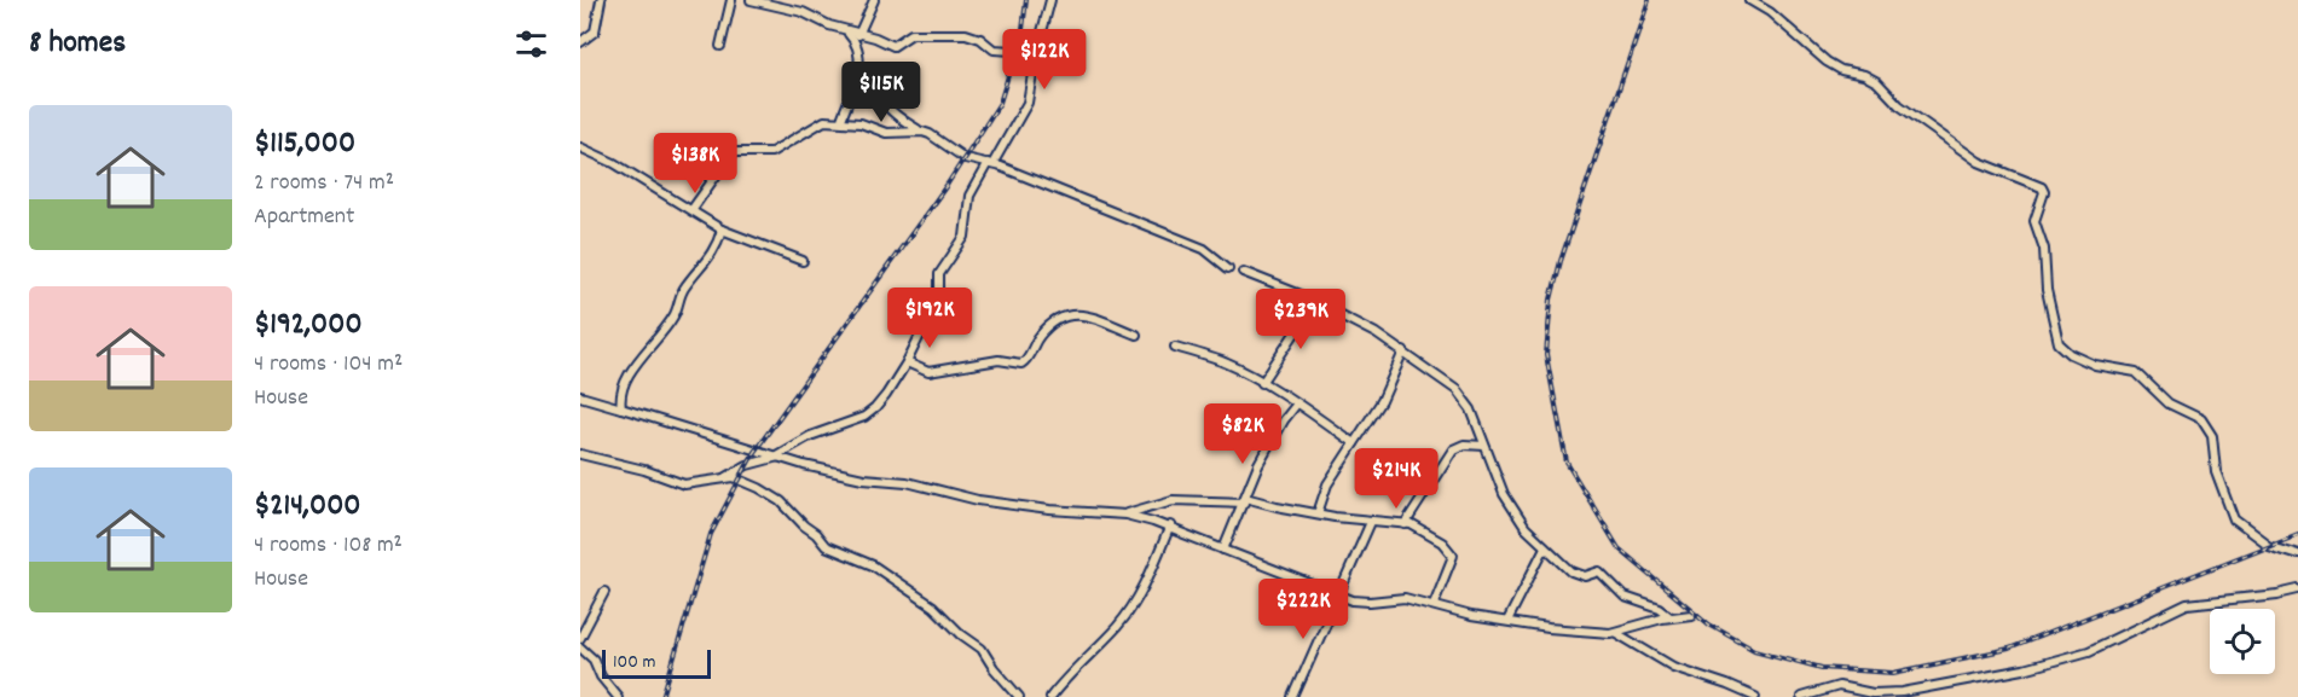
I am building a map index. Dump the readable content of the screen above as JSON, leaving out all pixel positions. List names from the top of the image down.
{
  "scale_bar": "100 m",
  "page": {
    "heading": "8 homes",
    "price": [
      "$122K",
      "$115K",
      "$138K",
      "$192K",
      "$239K",
      "$82K",
      "$214K",
      "$222K"
    ],
    "list": [
      {
        "name": "$115,000",
        "note": "2 rooms · 74 m² · Apartment"
      },
      {
        "name": "$192,000",
        "note": "4 rooms · 104 m² · House"
      },
      {
        "name": "$214,000",
        "note": "4 rooms · 108 m² · House"
      }
    ],
    "scale": "100 m"
  }
}
